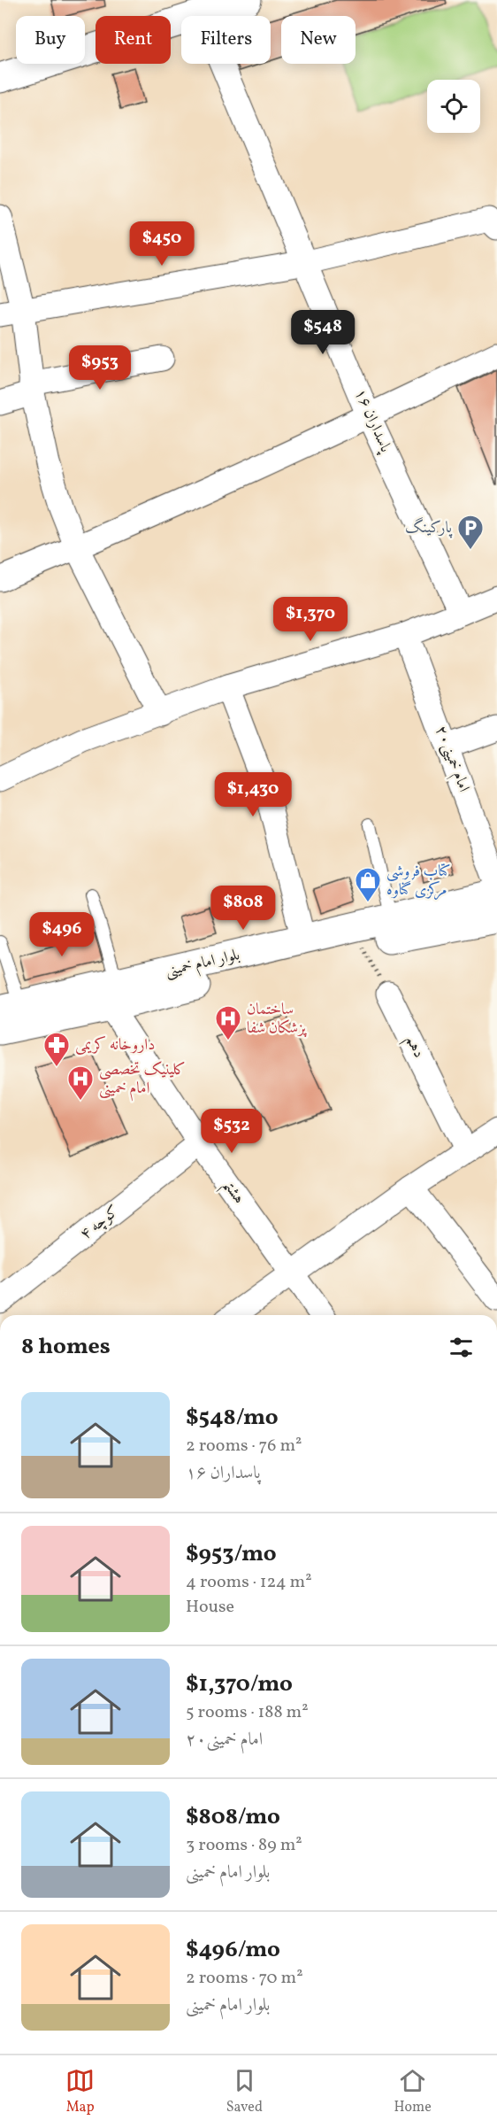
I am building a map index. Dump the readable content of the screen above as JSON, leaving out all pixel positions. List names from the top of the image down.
{
  "streets": {
    "main road": ["بلوار امام خمینی"],
    "street": [
      "پاسداران ۱۶",
      "امام خمینی۲۰",
      "دهم",
      "هشتم",
      "کوچه ۴"
    ]
  },
  "crossings": [
    ["بلوار امام خمینی", "هشتم"],
    ["هشتم", "کوچه ۴"]
  ],
  "places": {
    "parking": ["پارکینگ"],
    "shop": ["کتاب فروشى مرکزى گناوه"],
    "hospital": ["ساختمان پزشکان شفا", "کلینیک تخصصی امام خمینی"],
    "pharmacy": ["داروخانه کریمی"]
  },
  "page": {
    "chip": [
      "Buy",
      "Rent",
      "Filters",
      "New"
    ],
    "price": [
      "$450",
      "$548",
      "$953",
      "$1,370",
      "$1,430",
      "$808",
      "$496",
      "$532"
    ],
    "heading": "8 homes",
    "list": [
      {
        "name": "$548/mo",
        "note": "2 rooms · 76 m² · پاسداران ۱۶"
      },
      {
        "name": "$953/mo",
        "note": "4 rooms · 124 m² · House"
      },
      {
        "name": "$1,370/mo",
        "note": "5 rooms · 188 m² · امام خمینی۲۰"
      },
      {
        "name": "$808/mo",
        "note": "3 rooms · 89 m² · بلوار امام خمینی"
      },
      {
        "name": "$496/mo",
        "note": "2 rooms · 70 m² · بلوار امام خمینی"
      }
    ],
    "tabs": ["Map", "Saved", "Home"]
  }
}
